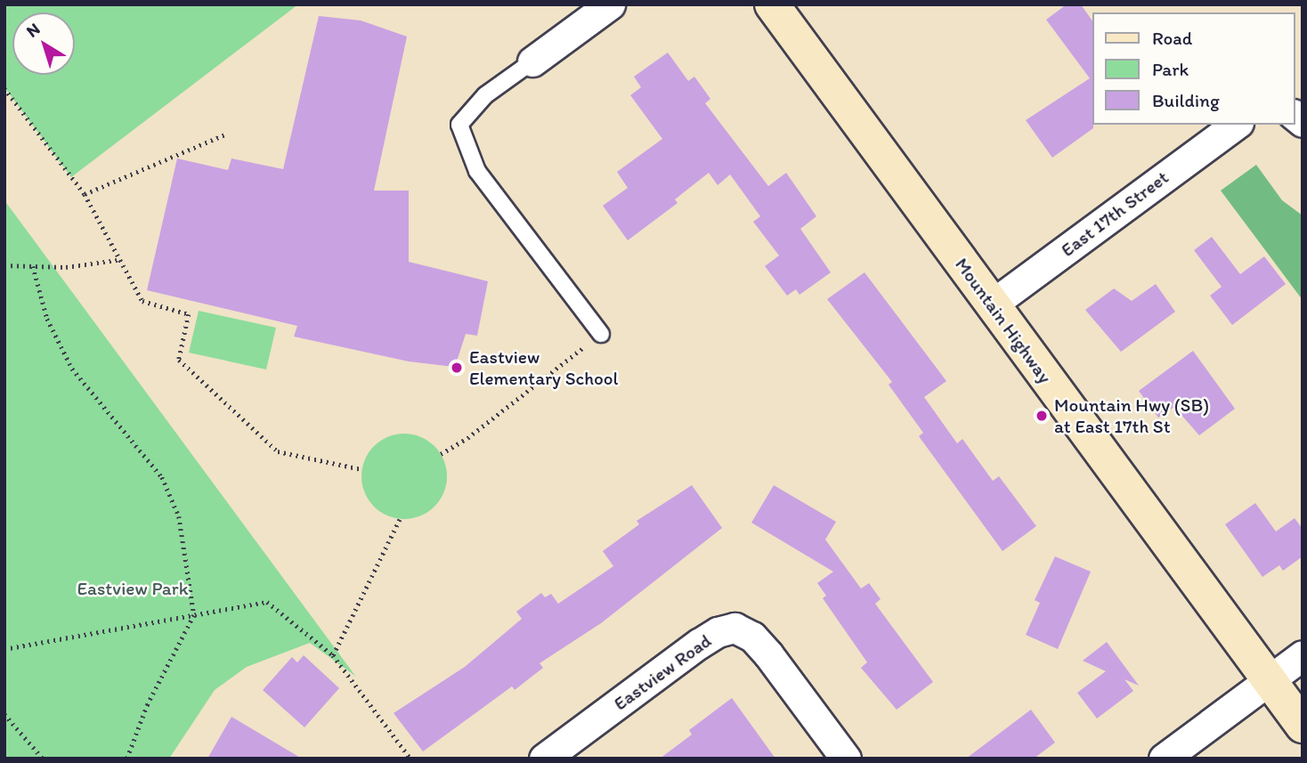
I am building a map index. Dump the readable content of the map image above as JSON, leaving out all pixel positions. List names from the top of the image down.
{
  "streets": {
    "main road": ["Mountain Highway"],
    "street": ["East 17th Street", "Eastview Road"]
  },
  "crossings": [
    ["East 17th Street", "Mountain Highway"]
  ],
  "parks": ["Eastview Park"],
  "places": ["Eastview Elementary School", "Mountain Hwy (SB) at East 17th St"],
  "legend": ["Road", "Park", "Building"],
  "north": "top left"
}
